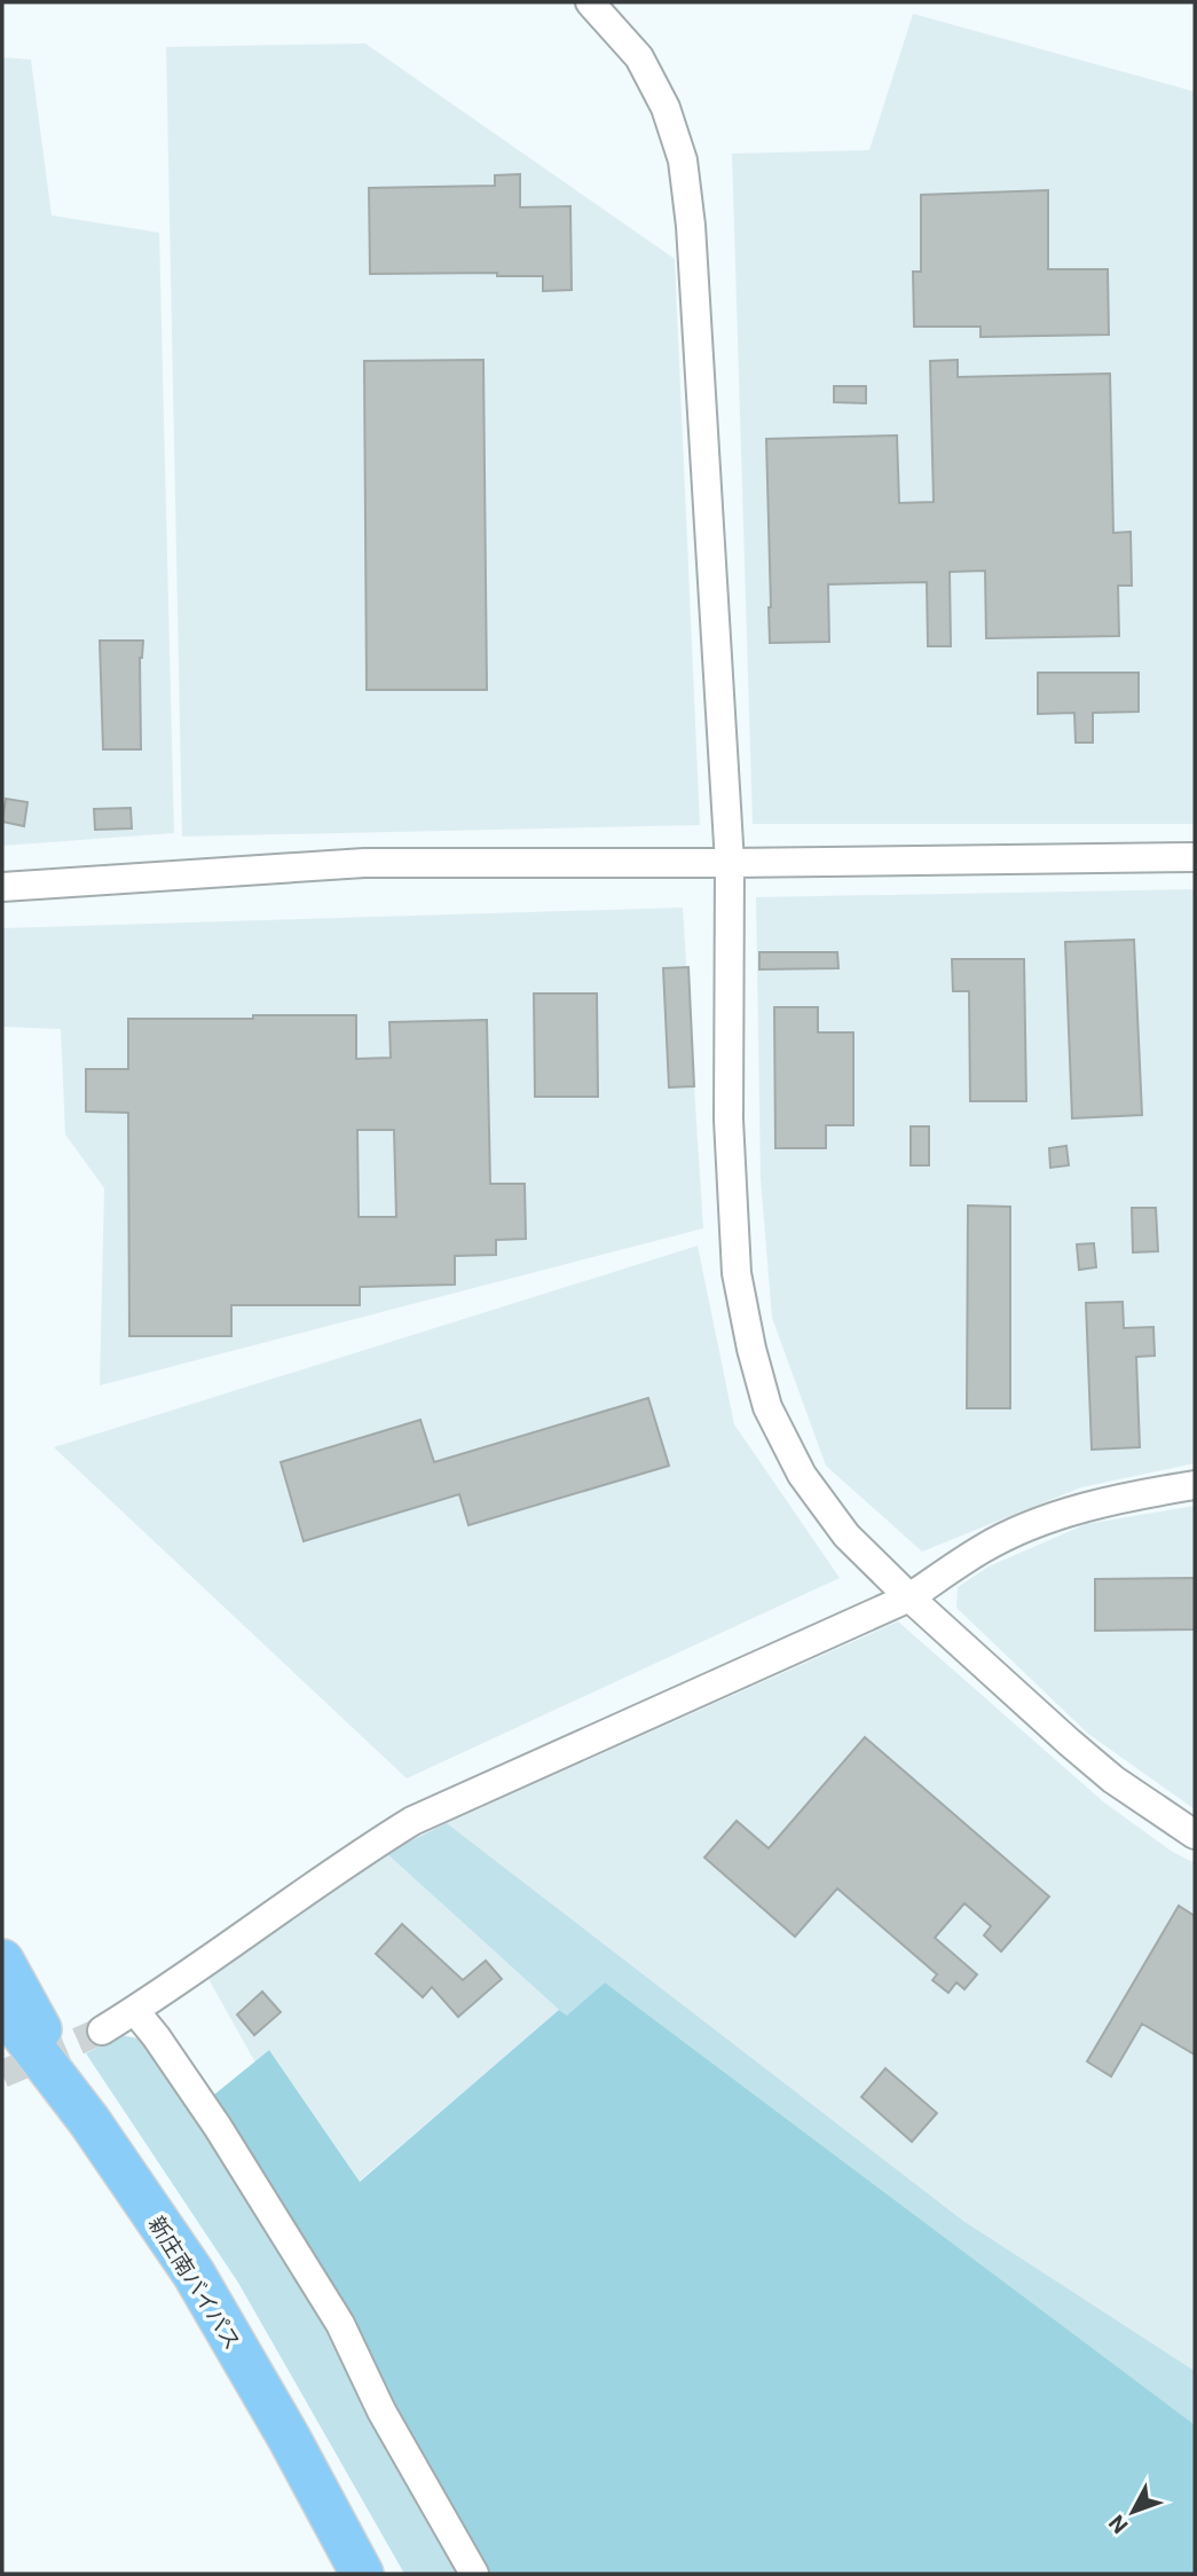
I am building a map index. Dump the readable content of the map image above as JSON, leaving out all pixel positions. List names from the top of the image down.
{
  "streets": {
    "highway": ["新庄南バイパス"]
  },
  "north": "bottom left"
}
